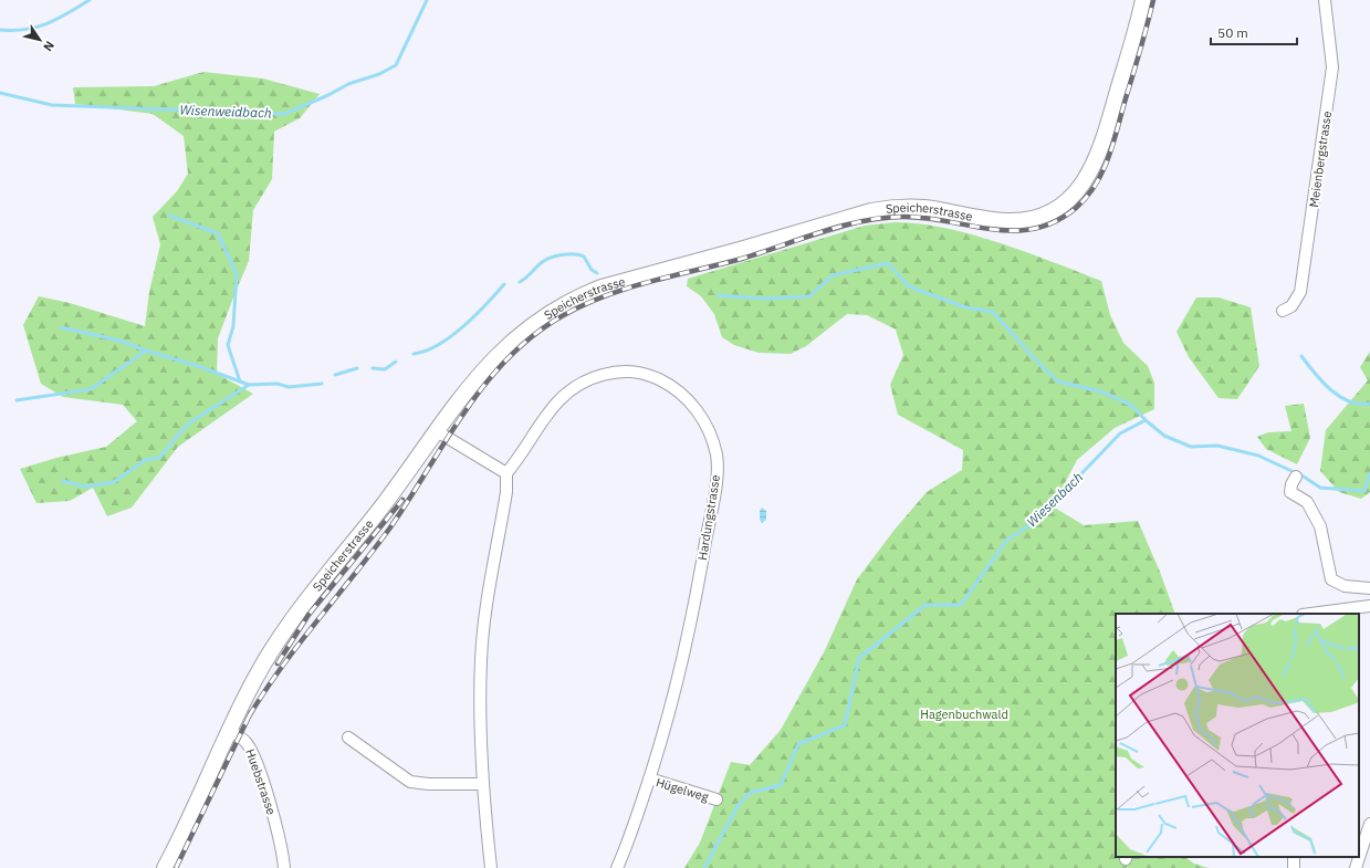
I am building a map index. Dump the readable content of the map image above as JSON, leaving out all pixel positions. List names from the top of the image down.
{
  "streets": {
    "main road": ["Speicherstrasse"],
    "street": [
      "Meienbergstrasse",
      "Hardungstrasse",
      "Huebstrasse",
      "Hügelweg"
    ]
  },
  "crossings": [
    ["Speicherstrasse", "Huebstrasse"],
    ["Hardungstrasse", "Hügelweg"]
  ],
  "water": ["Wisenweidbach", "Wiesenbach"],
  "parks": ["Hagenbuchwald"],
  "scale_bar": "50 m",
  "north": "bottom right"
}
